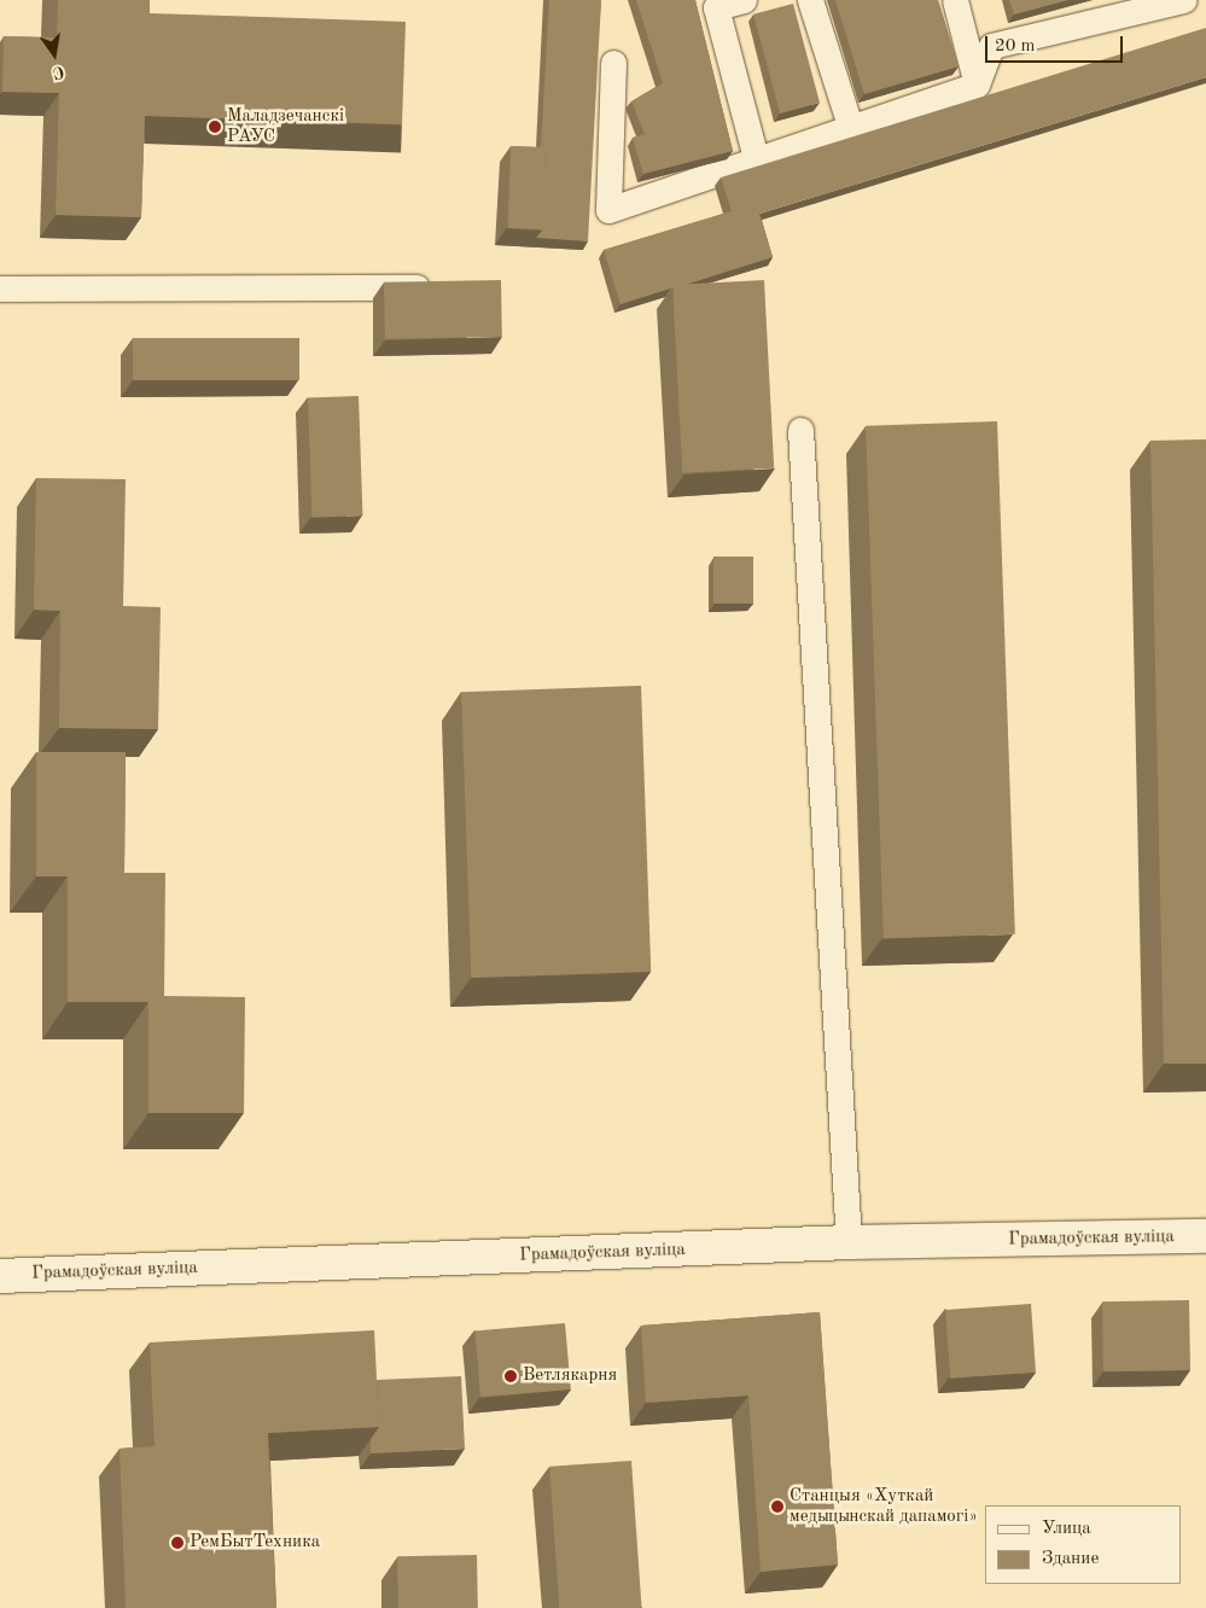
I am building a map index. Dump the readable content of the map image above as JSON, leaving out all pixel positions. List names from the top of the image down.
{
  "streets": {
    "street": ["Грамадоўская вуліца"]
  },
  "places": [
    "Маладзечанскі РАУС",
    "Ветлякарня",
    "Станцыя «Хуткай медыцынскай дапамогі»",
    "РемБытТехника"
  ],
  "legend": ["Улица", "Здание"],
  "scale_bar": "20 m",
  "north": "bottom"
}
